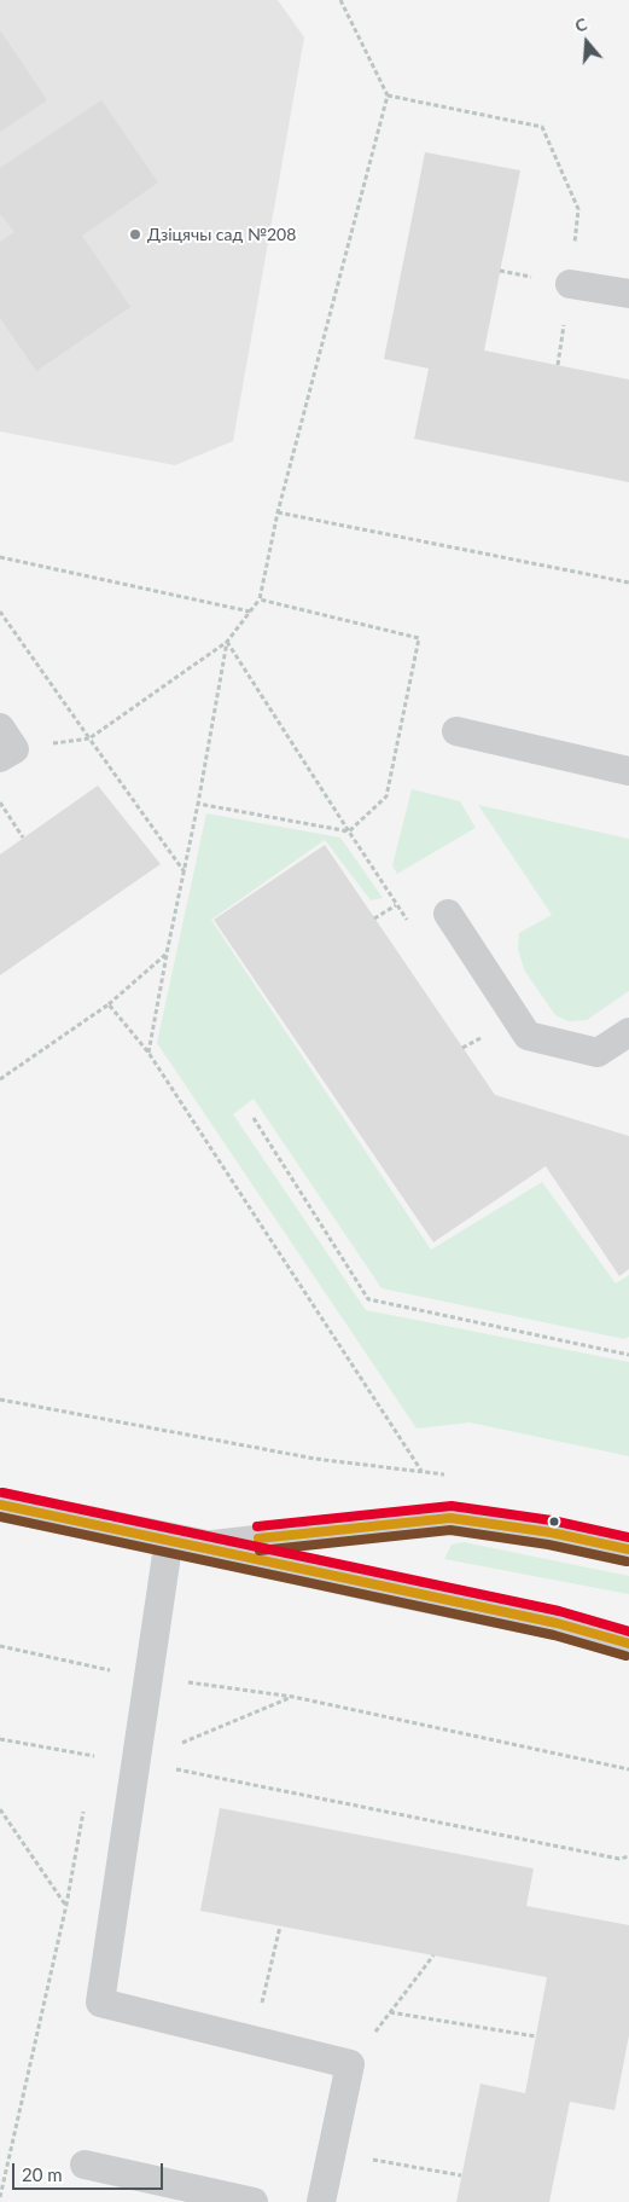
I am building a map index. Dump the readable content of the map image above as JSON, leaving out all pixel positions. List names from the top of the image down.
{
  "places": ["Дзіцячы сад №208"],
  "scale_bar": "20 m",
  "north": "top"
}
